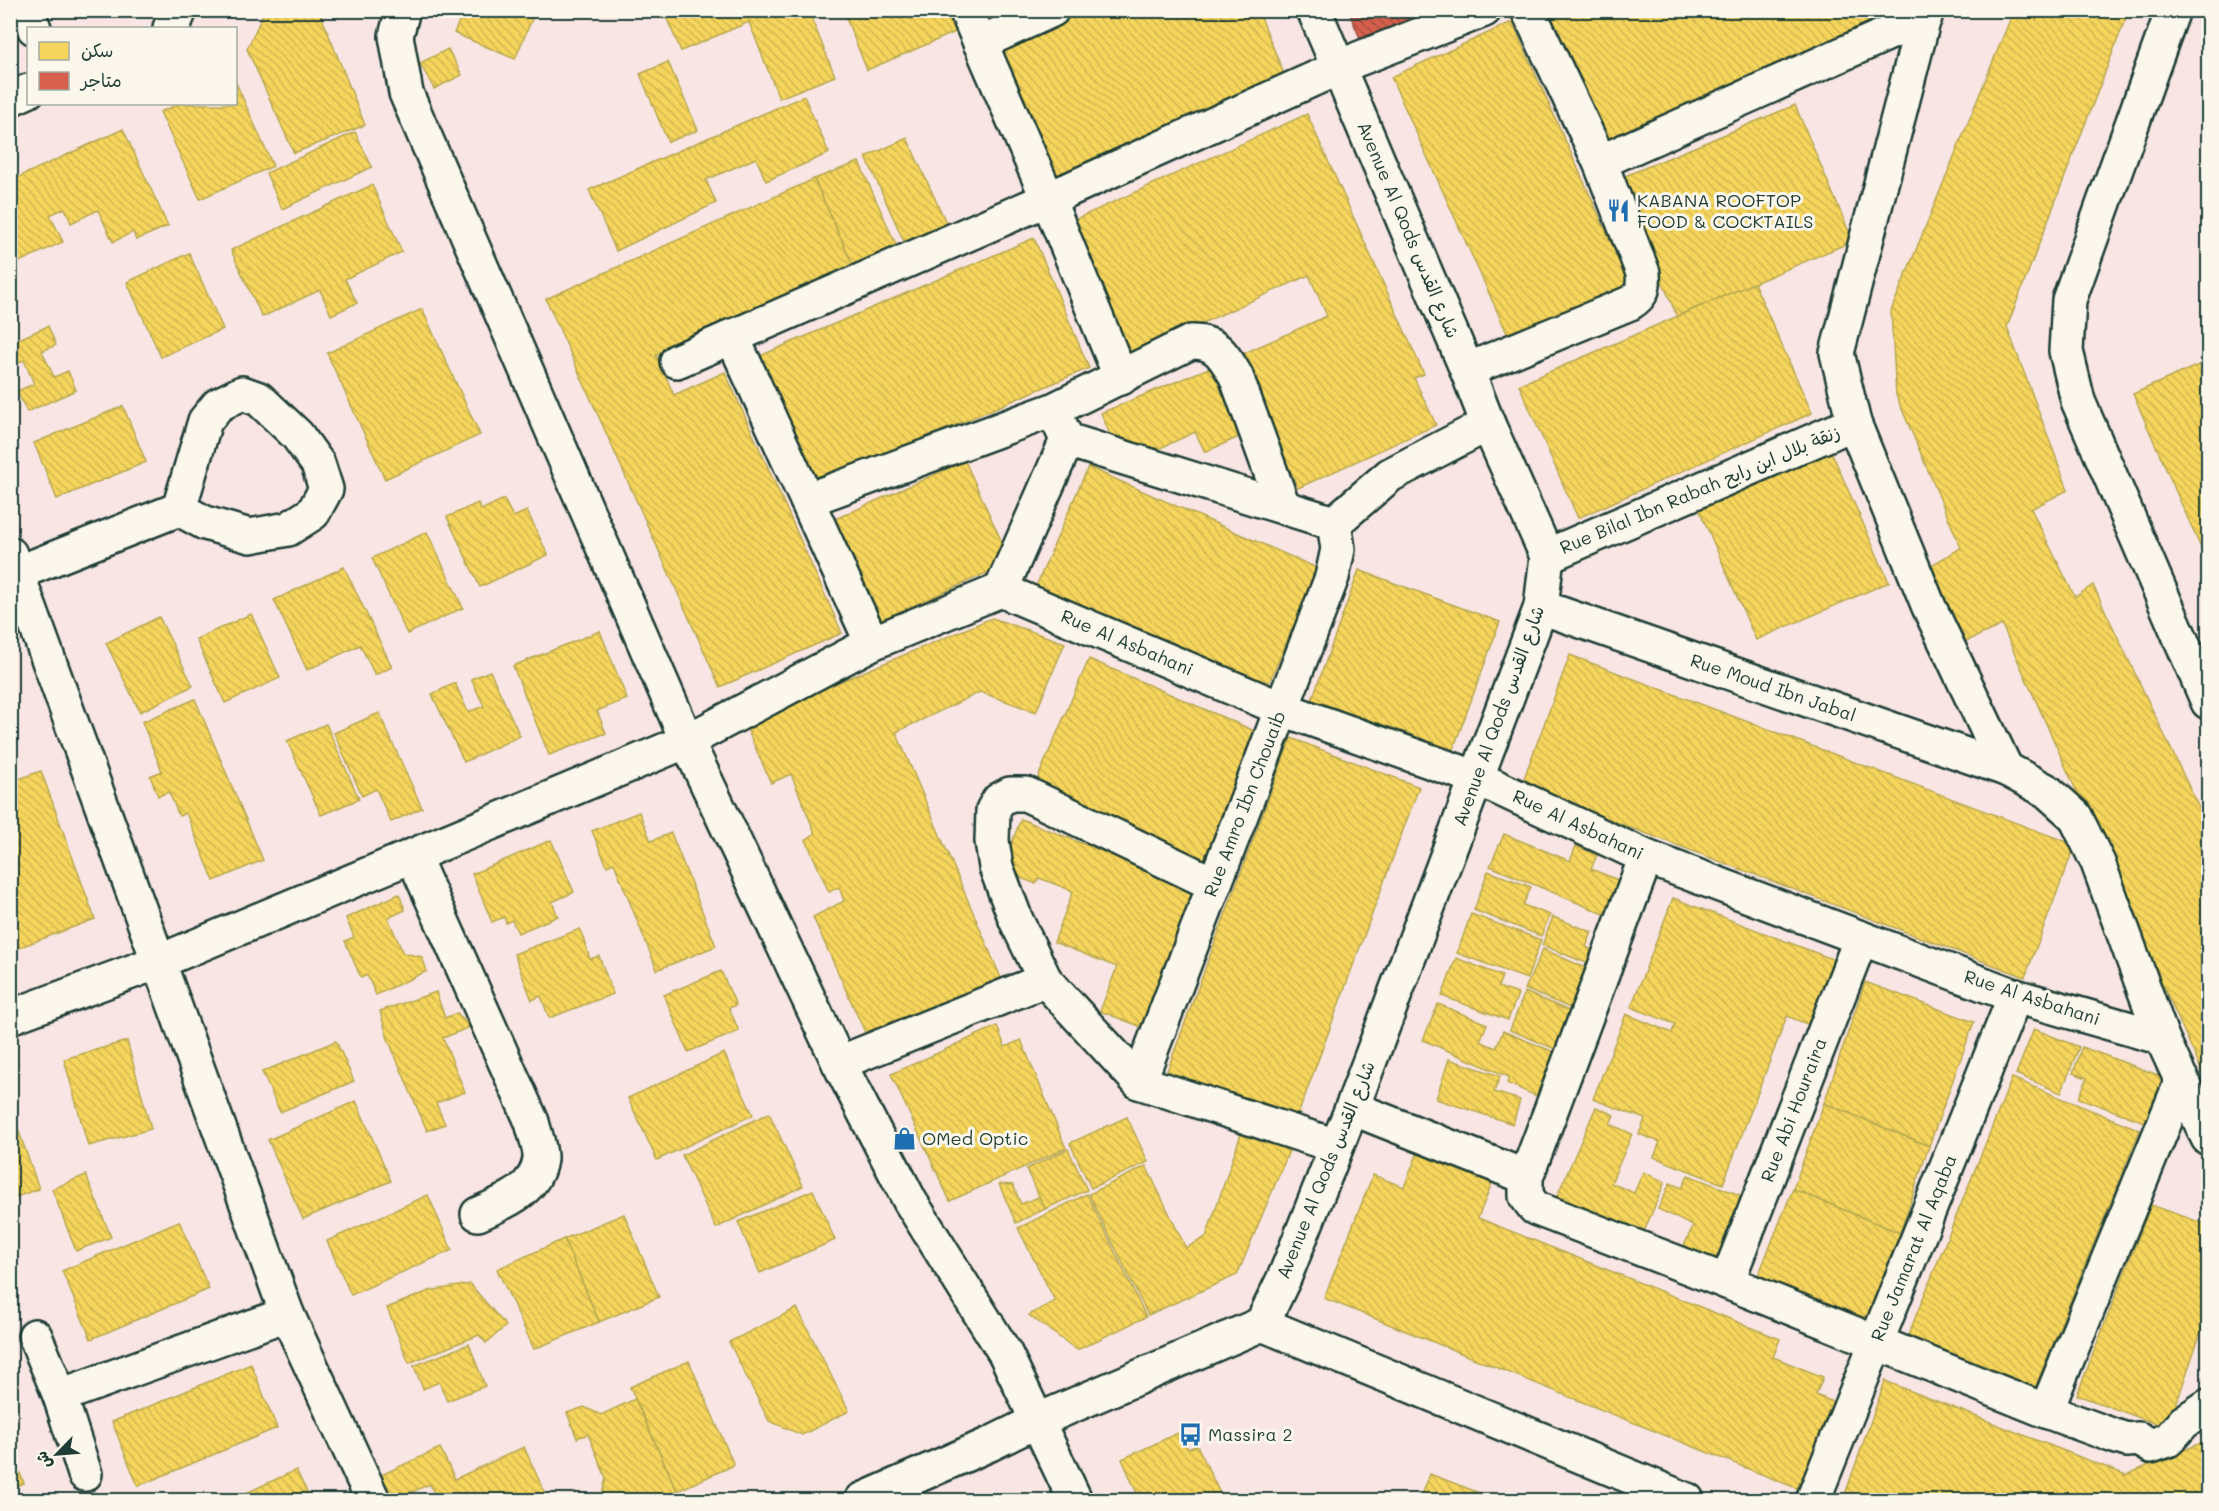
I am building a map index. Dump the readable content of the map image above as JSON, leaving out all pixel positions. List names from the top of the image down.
{
  "streets": {
    "street": [
      "Avenue Al Qods شارع القدس",
      "Rue Bilal Ibn Rabah زنقة بلال ابن رابح",
      "Rue Al Asbahani",
      "Rue Moud Ibn Jabal",
      "Rue Amro Ibn Chouaib",
      "Rue Abi Houraira",
      "Rue Jamarat Al Aqaba"
    ]
  },
  "crossings": [
    ["Avenue Al Qods شارع القدس", "Rue Bilal Ibn Rabah زنقة بلال ابن رابح"],
    ["Avenue Al Qods شارع القدس", "Rue Al Asbahani"],
    ["Avenue Al Qods شارع القدس", "Rue Moud Ibn Jabal"],
    ["Rue Al Asbahani", "Rue Moud Ibn Jabal"],
    ["Rue Al Asbahani", "Rue Amro Ibn Chouaib"],
    ["Rue Al Asbahani", "Rue Abi Houraira"],
    ["Rue Al Asbahani", "Rue Jamarat Al Aqaba"]
  ],
  "places": {
    "restaurant": ["KABANA ROOFTOP FOOD & COCKTAILS"],
    "shop": ["OMed Optic"],
    "bus stop": ["Massira 2"]
  },
  "legend": ["سكن", "متاجر"],
  "north": "bottom left"
}
